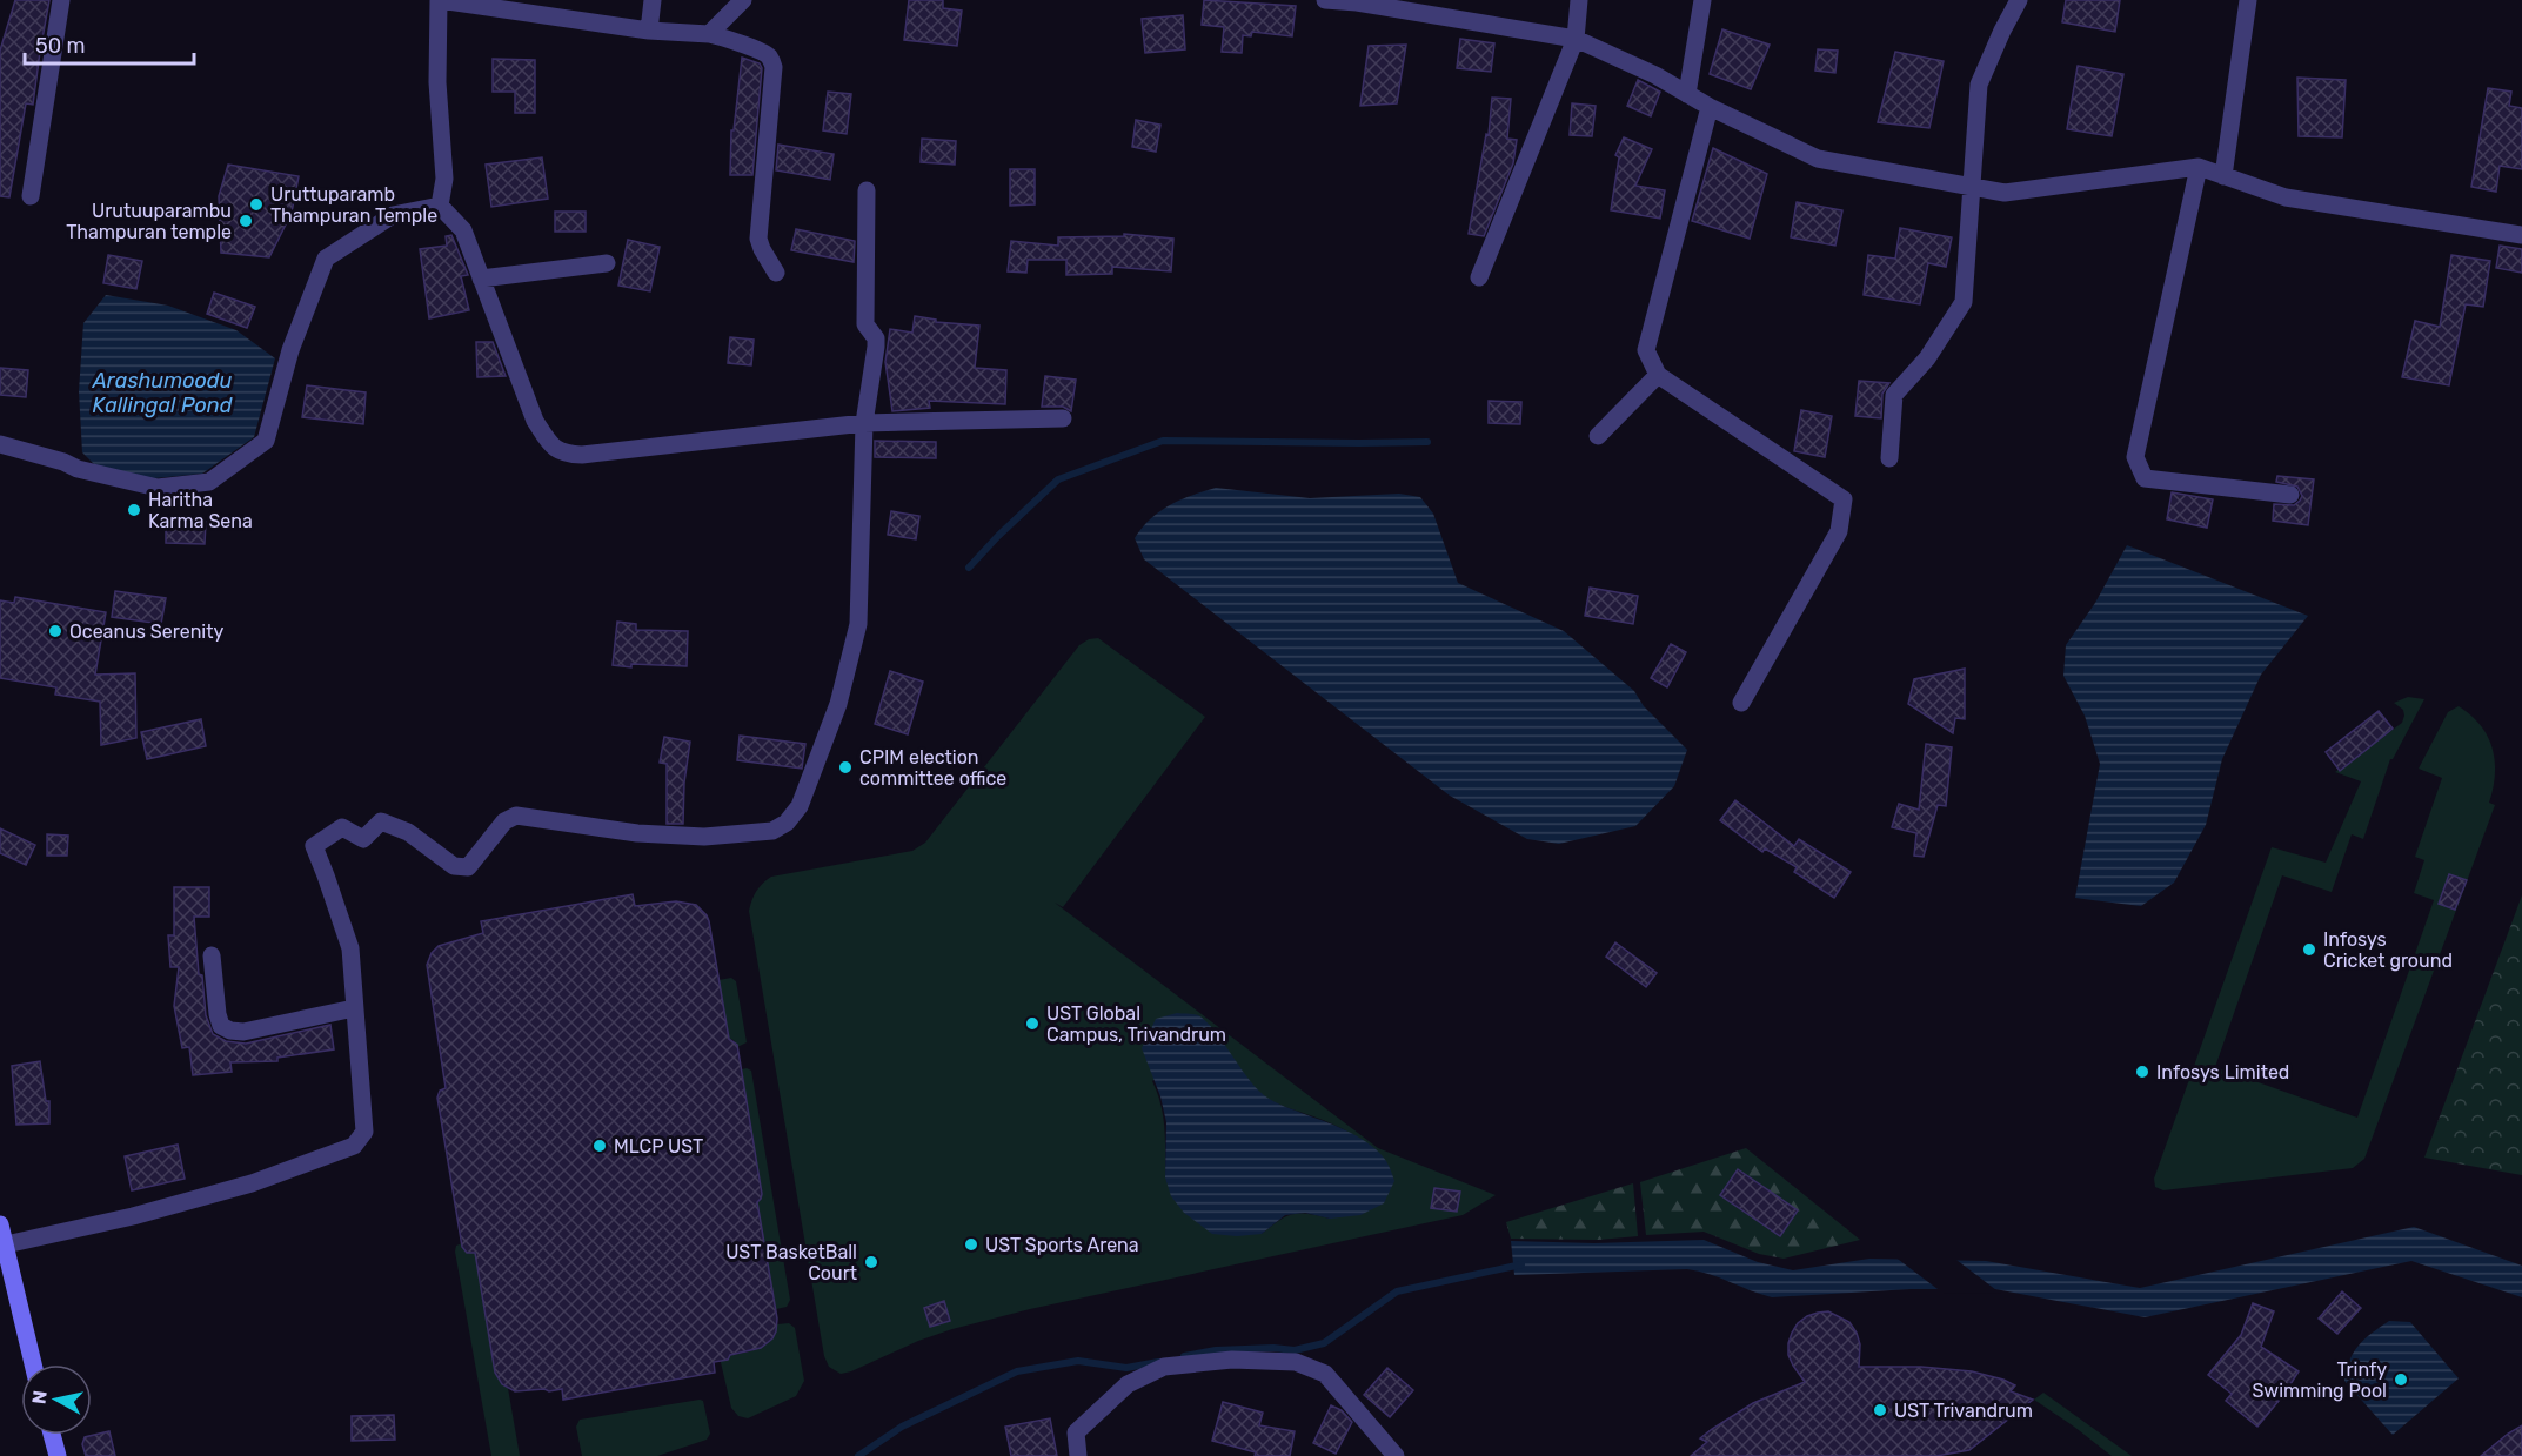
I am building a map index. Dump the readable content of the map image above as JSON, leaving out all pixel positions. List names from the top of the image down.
{
  "water": ["Arashumoodu Kallingal Pond"],
  "places": [
    "Uruttuparamb Thampuran Temple",
    "Urutuuparambu Thampuran temple",
    "Haritha Karma Sena",
    "Oceanus Serenity",
    "CPIM election committee office",
    "Infosys Cricket ground",
    "UST Global Campus, Trivandrum",
    "Infosys Limited",
    "MLCP UST",
    "UST Sports Arena",
    "UST BasketBall Court",
    "Trinfy Swimming Pool",
    "UST Trivandrum"
  ],
  "scale_bar": "50 m",
  "north": "left"
}
